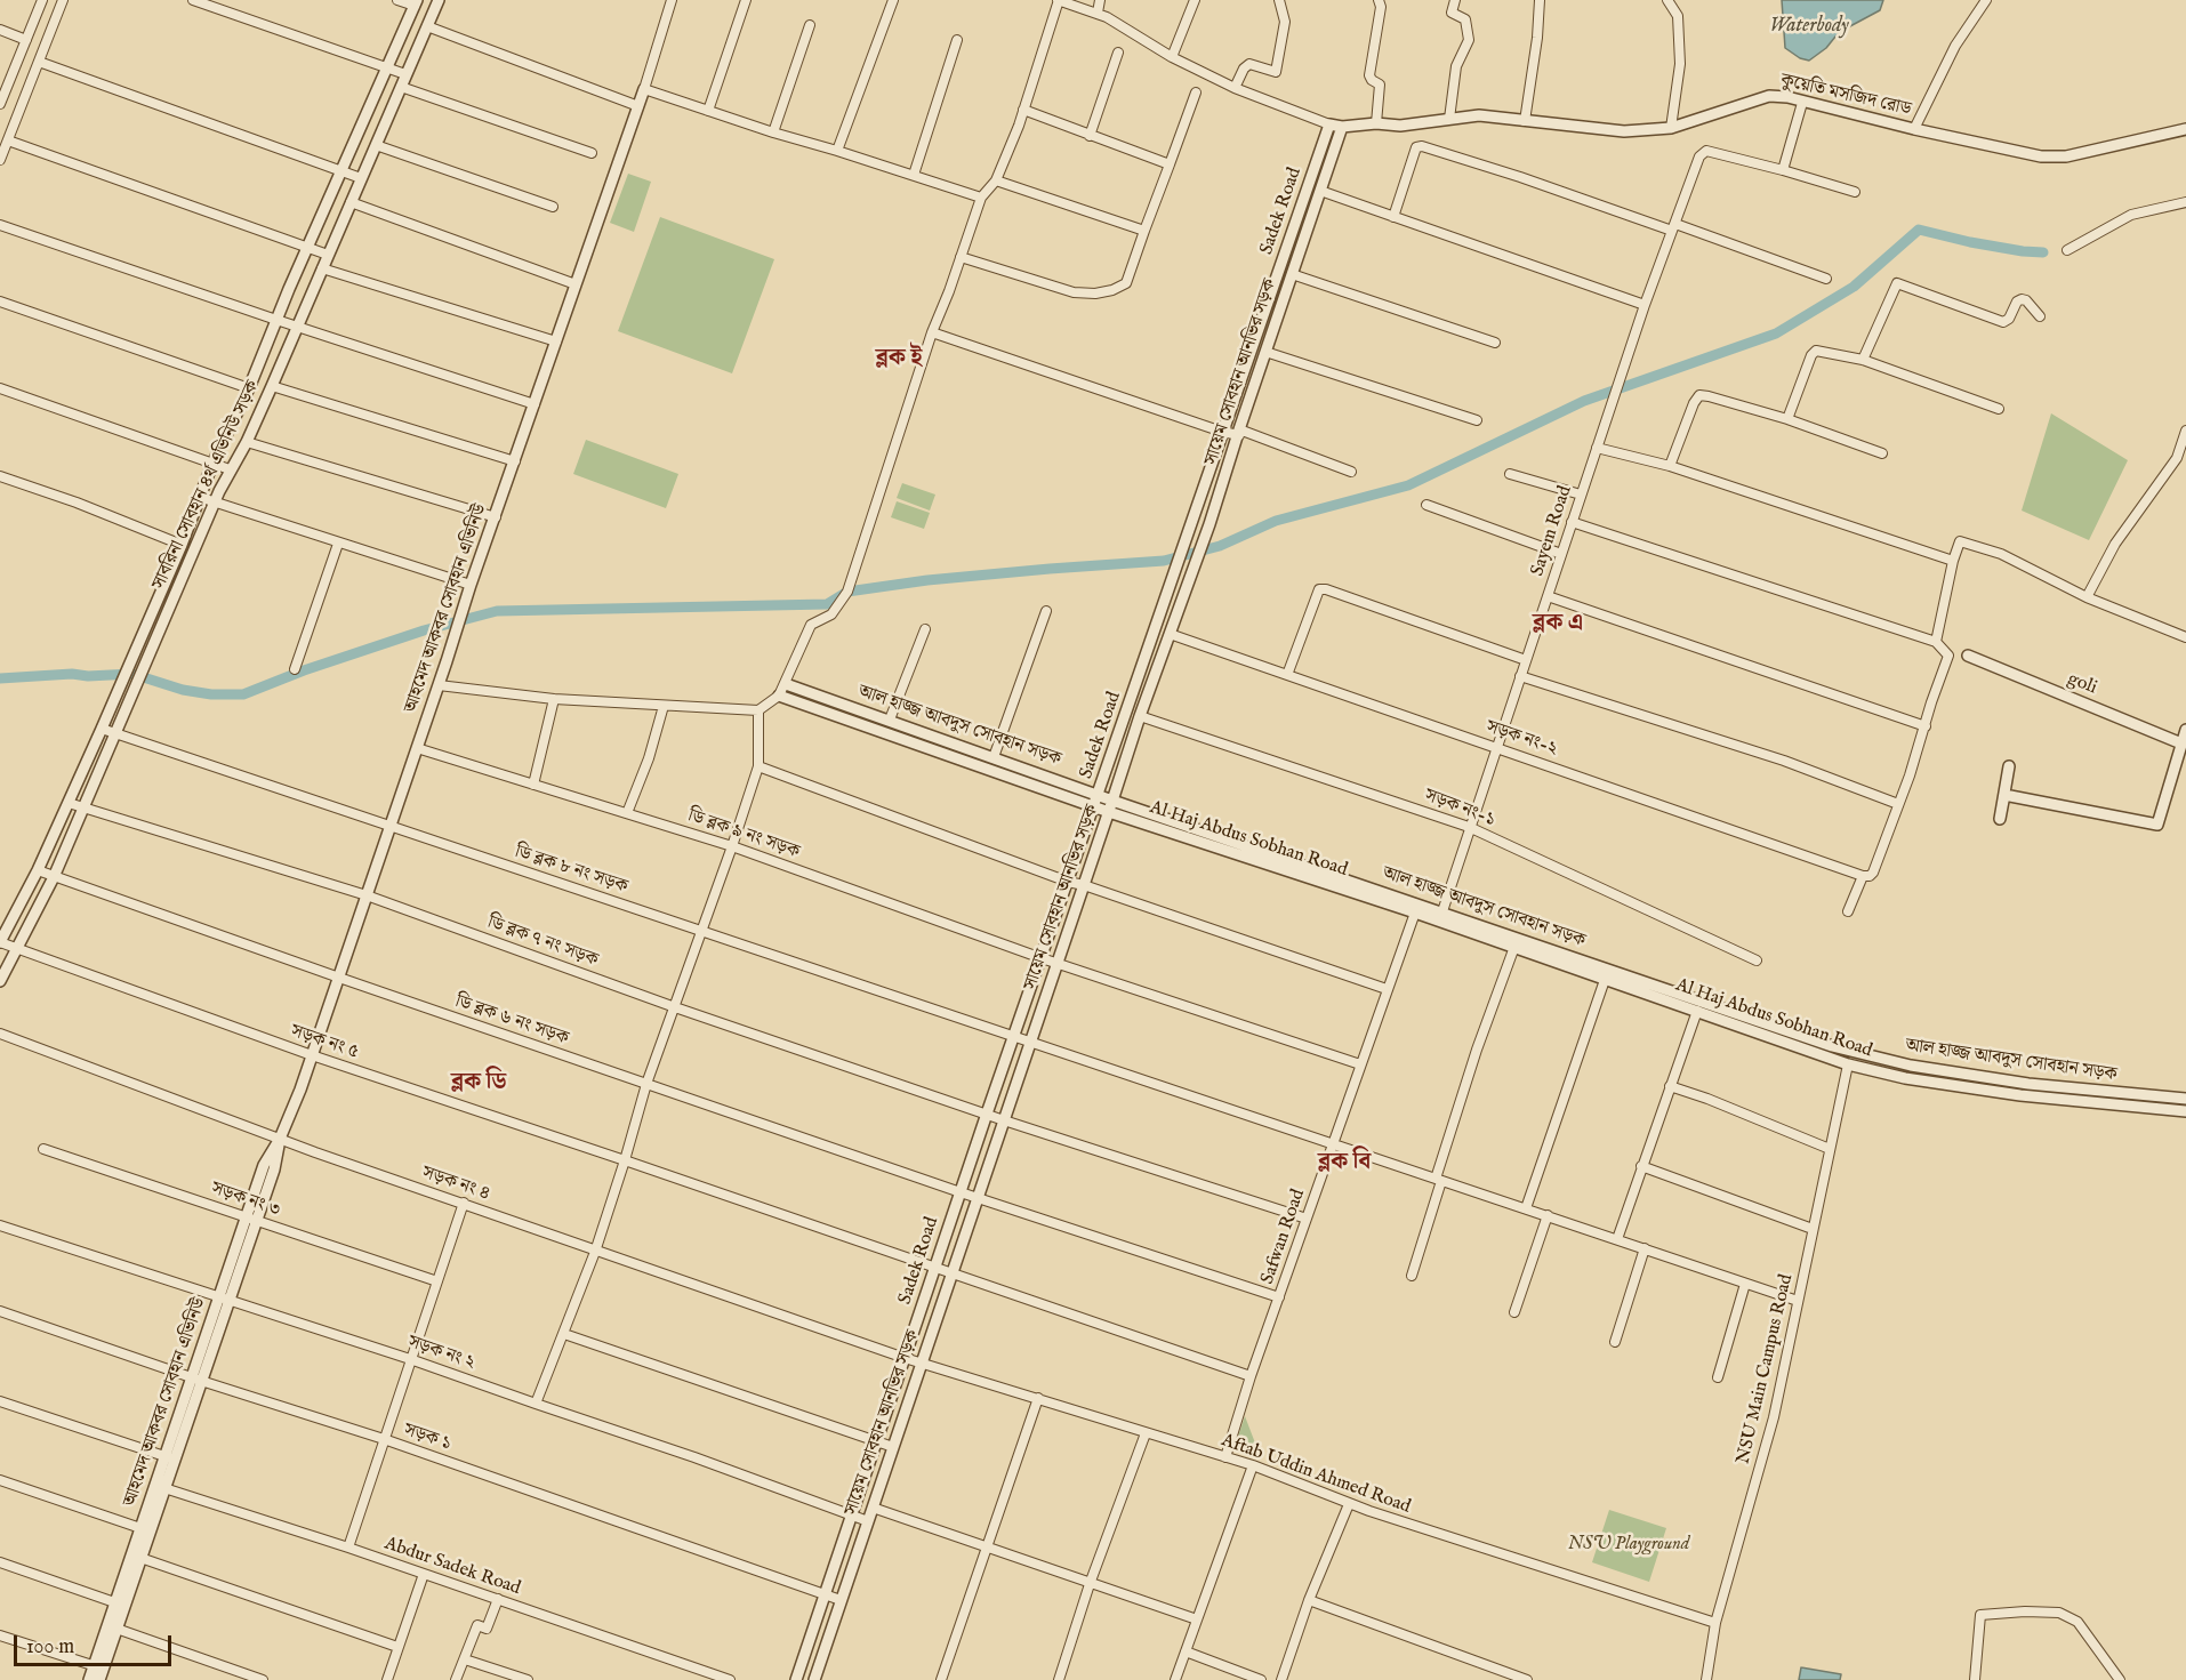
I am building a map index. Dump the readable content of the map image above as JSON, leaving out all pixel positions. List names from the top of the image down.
{
  "streets": {
    "street": [
      "কুয়েতি মসজিদ রোড",
      "Sadek Road",
      "সায়েম সোবহান আনভির সড়ক",
      "সাবরিনা সোবহান ৪র্থ এভিনিউ সড়ক",
      "Sayem Road",
      "আহমেদ আকবর সোবহান এভিনিউ",
      "goli",
      "আল হাজ্জ আবদুস সোবহান সড়ক",
      "সড়ক নং-২",
      "সড়ক নং-১",
      "ডি ব্লক ৯ নং সড়ক",
      "Al Haj Abdus Sobhan Road",
      "ডি ব্লক ৮ নং সড়ক",
      "ডি ব্লক ৭ নং সড়ক",
      "ডি ব্লক ৬ নং সড়ক",
      "সড়ক নং ৫",
      "সড়ক নং ৪",
      "সড়ক নং ৩",
      "Safwan Road",
      "সড়ক নং ২",
      "NSU Main Campus Road",
      "সড়ক ১",
      "Aftab Uddin Ahmed Road",
      "Abdur Sadek Road"
    ]
  },
  "crossings": [
    ["কুয়েতি মসজিদ রোড", "Sadek Road"],
    ["কুয়েতি মসজিদ রোড", "সায়েম সোবহান আনভির সড়ক"],
    ["Sadek Road", "সায়েম সোবহান আনভির সড়ক"],
    ["Sadek Road", "আল হাজ্জ আবদুস সোবহান সড়ক"],
    ["Sadek Road", "ডি ব্লক ৯ নং সড়ক"],
    ["Sadek Road", "Al Haj Abdus Sobhan Road"],
    ["Sadek Road", "ডি ব্লক ৮ নং সড়ক"],
    ["Sadek Road", "ডি ব্লক ৭ নং সড়ক"],
    ["Sadek Road", "ডি ব্লক ৬ নং সড়ক"],
    ["Sadek Road", "সড়ক নং ৫"],
    ["Sadek Road", "সড়ক নং ৪"],
    ["Sadek Road", "সড়ক নং ২"],
    ["Sadek Road", "Aftab Uddin Ahmed Road"],
    ["সায়েম সোবহান আনভির সড়ক", "আল হাজ্জ আবদুস সোবহান সড়ক"],
    ["সায়েম সোবহান আনভির সড়ক", "সড়ক নং-২"],
    ["সায়েম সোবহান আনভির সড়ক", "সড়ক নং-১"],
    ["সায়েম সোবহান আনভির সড়ক", "ডি ব্লক ৯ নং সড়ক"],
    ["সায়েম সোবহান আনভির সড়ক", "Al Haj Abdus Sobhan Road"],
    ["সায়েম সোবহান আনভির সড়ক", "ডি ব্লক ৮ নং সড়ক"],
    ["সায়েম সোবহান আনভির সড়ক", "ডি ব্লক ৭ নং সড়ক"],
    ["সায়েম সোবহান আনভির সড়ক", "ডি ব্লক ৬ নং সড়ক"],
    ["সায়েম সোবহান আনভির সড়ক", "সড়ক নং ৫"],
    ["সায়েম সোবহান আনভির সড়ক", "সড়ক নং ২"],
    ["সায়েম সোবহান আনভির সড়ক", "সড়ক ১"],
    ["সায়েম সোবহান আনভির সড়ক", "Aftab Uddin Ahmed Road"],
    ["সাবরিনা সোবহান ৪র্থ এভিনিউ সড়ক", "ডি ব্লক ৮ নং সড়ক"],
    ["সাবরিনা সোবহান ৪র্থ এভিনিউ সড়ক", "ডি ব্লক ৭ নং সড়ক"],
    ["সাবরিনা সোবহান ৪র্থ এভিনিউ সড়ক", "ডি ব্লক ৬ নং সড়ক"],
    ["সাবরিনা সোবহান ৪র্থ এভিনিউ সড়ক", "সড়ক নং ৫"],
    ["Sayem Road", "আল হাজ্জ আবদুস সোবহান সড়ক"],
    ["Sayem Road", "সড়ক নং-২"],
    ["Sayem Road", "সড়ক নং-১"],
    ["আহমেদ আকবর সোবহান এভিনিউ", "ডি ব্লক ৯ নং সড়ক"],
    ["আহমেদ আকবর সোবহান এভিনিউ", "ডি ব্লক ৮ নং সড়ক"],
    ["আহমেদ আকবর সোবহান এভিনিউ", "ডি ব্লক ৭ নং সড়ক"],
    ["আহমেদ আকবর সোবহান এভিনিউ", "ডি ব্লক ৬ নং সড়ক"],
    ["আহমেদ আকবর সোবহান এভিনিউ", "সড়ক নং ৫"],
    ["আহমেদ আকবর সোবহান এভিনিউ", "সড়ক নং ৪"],
    ["আহমেদ আকবর সোবহান এভিনিউ", "সড়ক নং ৩"],
    ["আহমেদ আকবর সোবহান এভিনিউ", "সড়ক নং ২"],
    ["আহমেদ আকবর সোবহান এভিনিউ", "সড়ক ১"],
    ["আহমেদ আকবর সোবহান এভিনিউ", "Abdur Sadek Road"],
    ["আল হাজ্জ আবদুস সোবহান সড়ক", "Al Haj Abdus Sobhan Road"],
    ["ডি ব্লক ৯ নং সড়ক", "Safwan Road"],
    ["Al Haj Abdus Sobhan Road", "Safwan Road"],
    ["Al Haj Abdus Sobhan Road", "NSU Main Campus Road"],
    ["ডি ব্লক ৮ নং সড়ক", "Safwan Road"],
    ["ডি ব্লক ৮ নং সড়ক", "NSU Main Campus Road"],
    ["ডি ব্লক ৭ নং সড়ক", "Safwan Road"],
    ["ডি ব্লক ৬ নং সড়ক", "Safwan Road"],
    ["সড়ক নং ৫", "Safwan Road"],
    ["সড়ক নং ৪", "Aftab Uddin Ahmed Road"],
    ["Safwan Road", "Aftab Uddin Ahmed Road"],
    ["NSU Main Campus Road", "Aftab Uddin Ahmed Road"]
  ],
  "districts": [
    "ব্লক ই",
    "ব্লক এ",
    "ব্লক ডি",
    "ব্লক বি"
  ],
  "water": ["Waterbody"],
  "parks": ["NSU Playground"],
  "scale_bar": "100 m"
}
